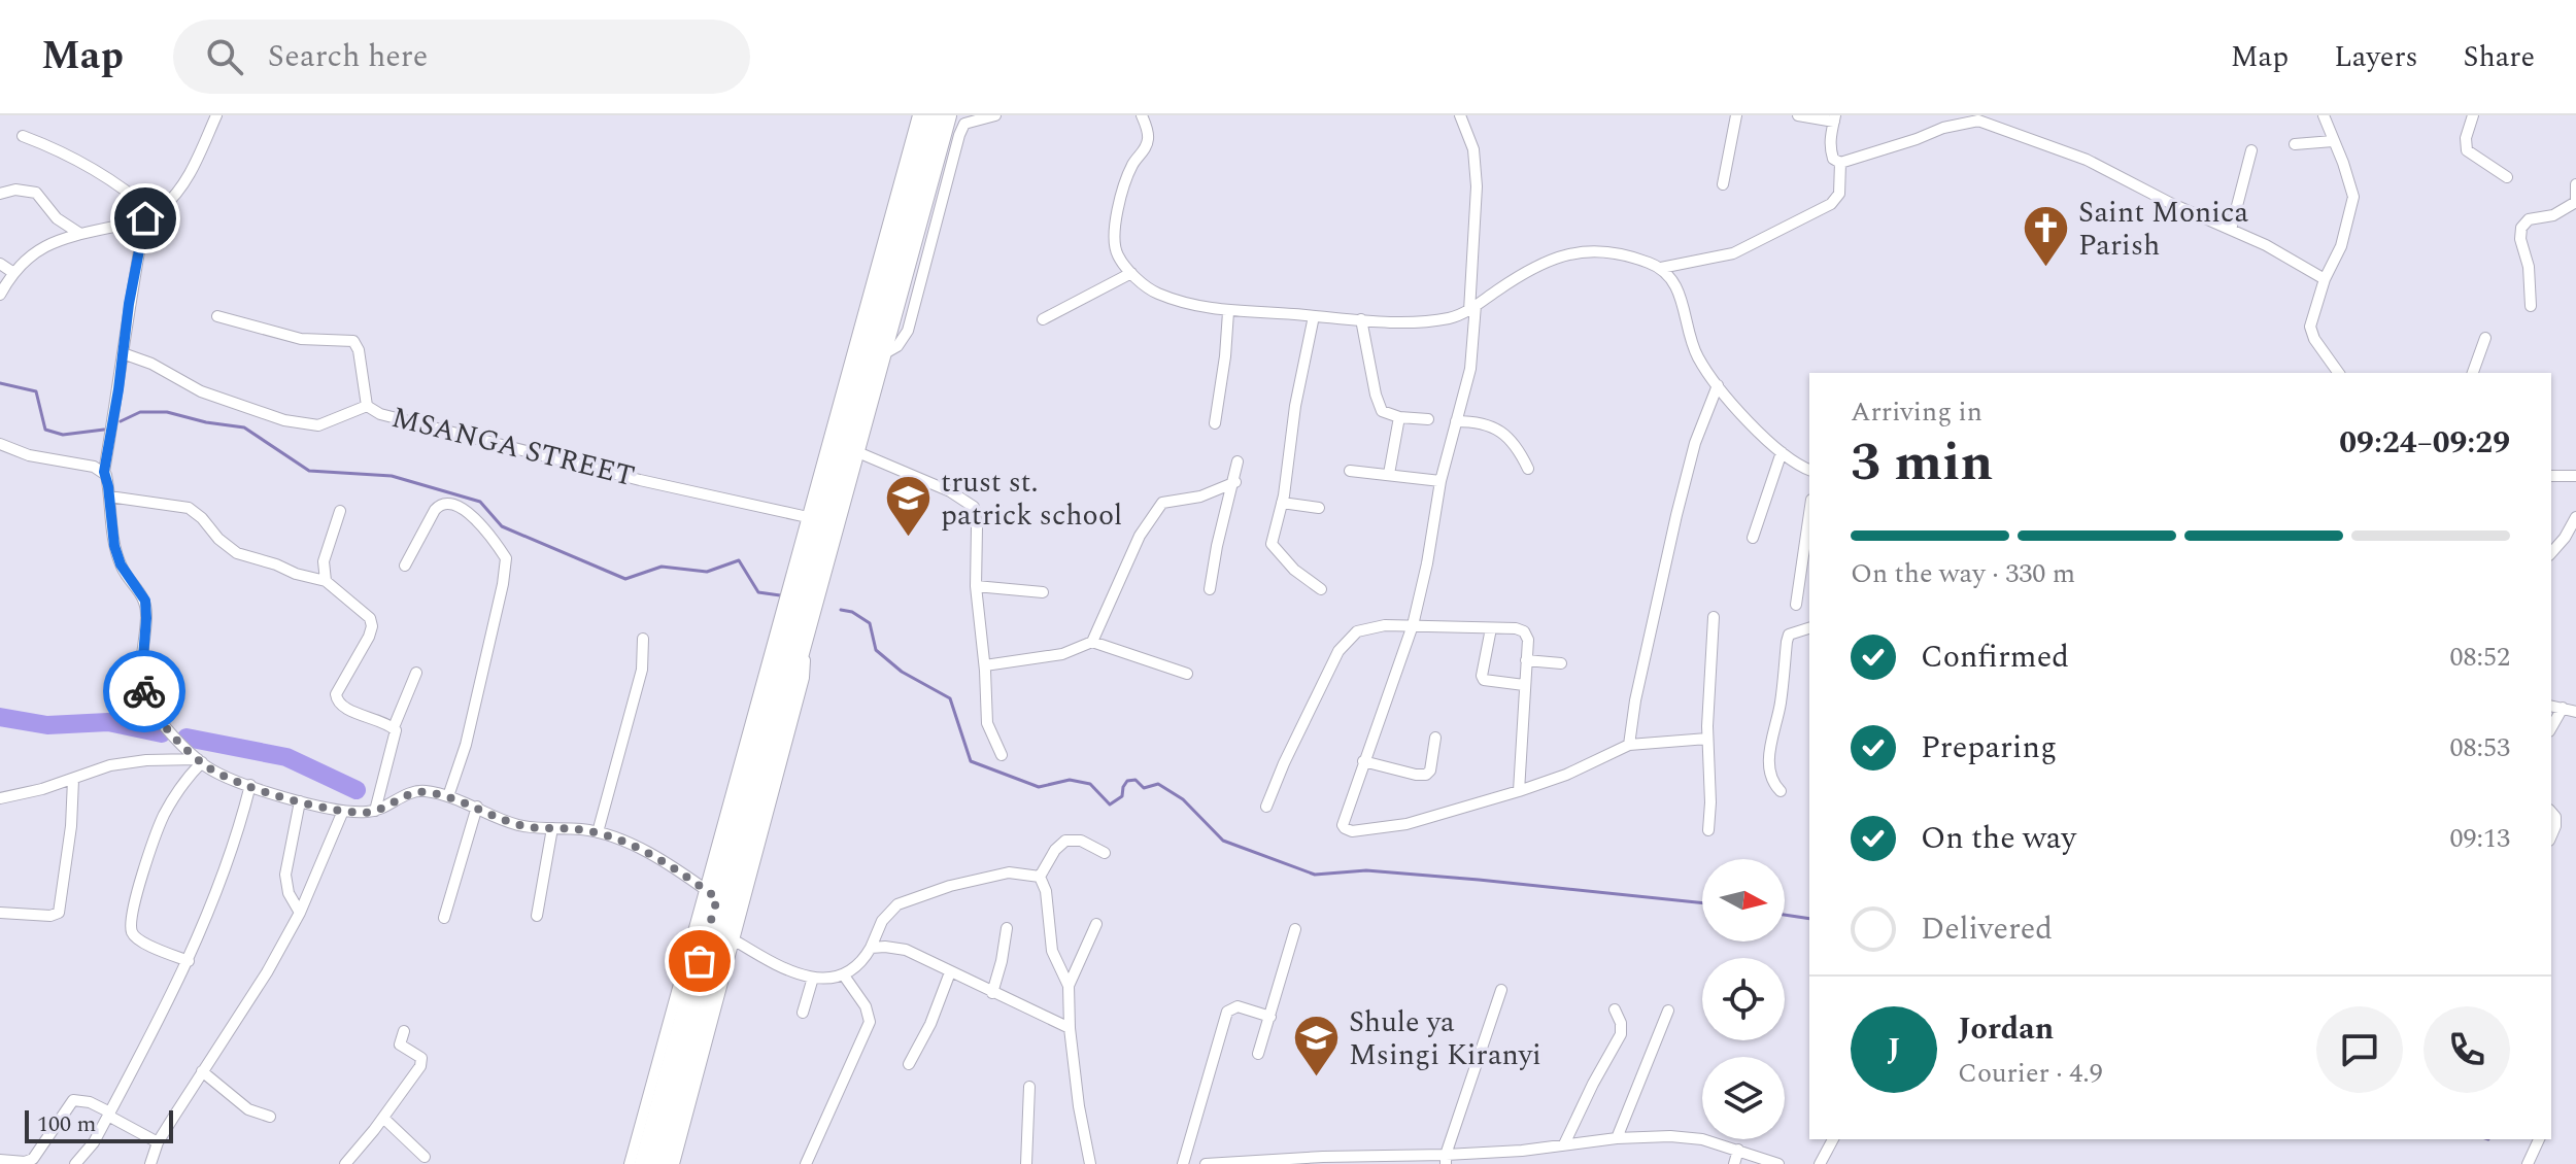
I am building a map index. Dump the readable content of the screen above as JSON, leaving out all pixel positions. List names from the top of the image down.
{
  "streets": {
    "street": ["MSANGA STREET"]
  },
  "places": {
    "church": ["Saint Monica Parish"],
    "school or university": ["trust st. patrick school", "Shule ya Msingi Kiranyi"]
  },
  "scale_bar": "100 m",
  "north": "right",
  "page": {
    "header": "Map",
    "search": "Search here",
    "nav": ["Map", "Layers", "Share"],
    "heading": ["3 min", "Arriving in", "09:24–09:29"],
    "panel": ["Jordan", "Courier · 4.9"],
    "bar": "On the way · 330 m",
    "list": [
      ["Confirmed", "08:52"],
      ["Preparing", "08:53"],
      ["On the way", "09:13"],
      "Delivered"
    ],
    "round": "J",
    "scale": "100 m"
  }
}
